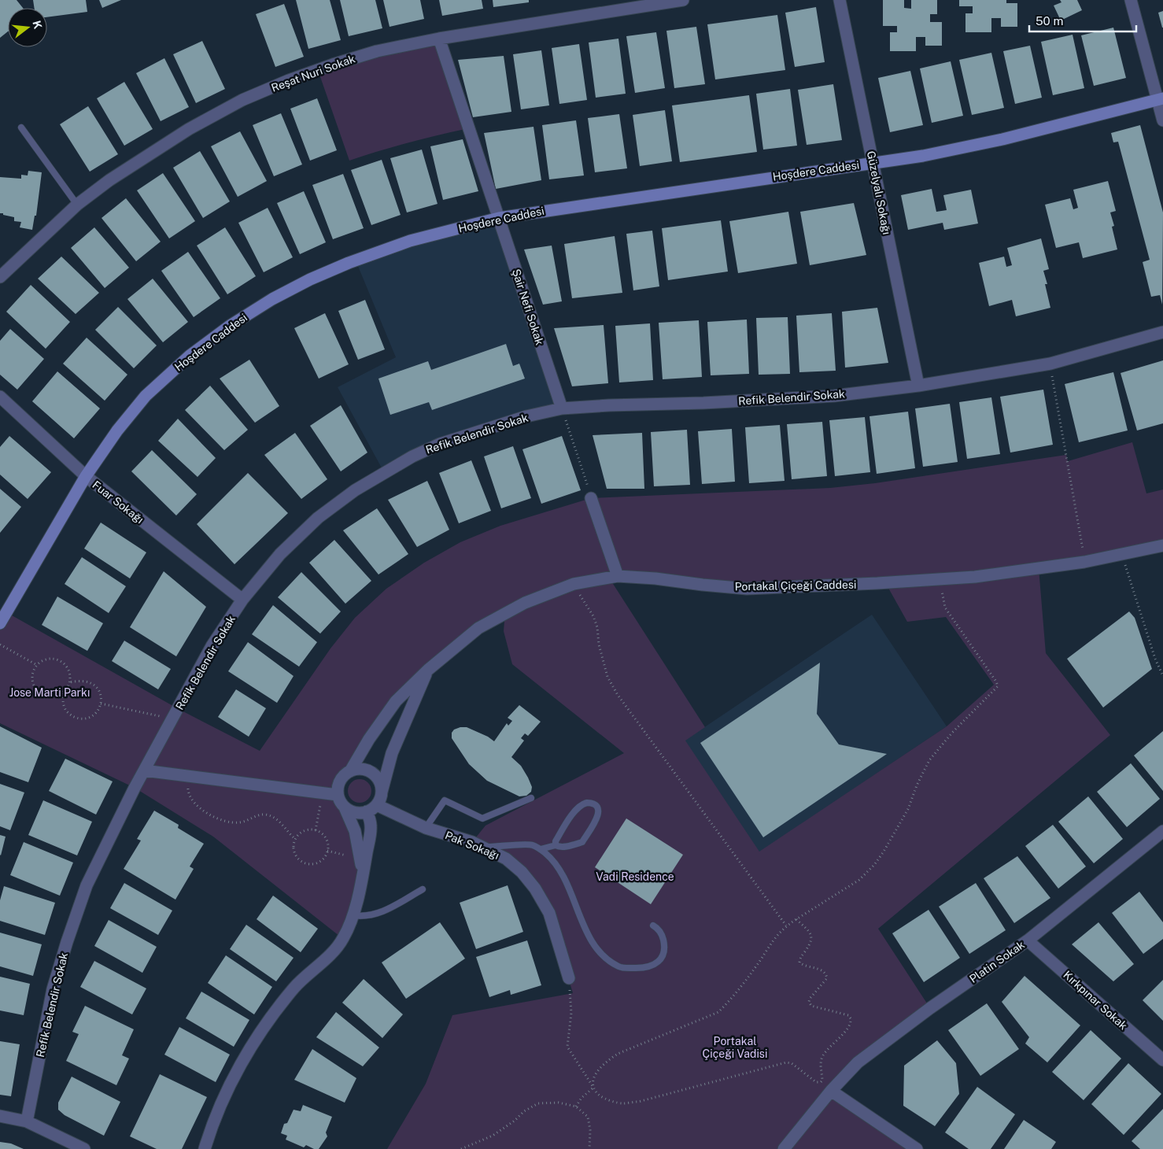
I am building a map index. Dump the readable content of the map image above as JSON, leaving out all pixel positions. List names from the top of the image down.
{
  "streets": {
    "main road": ["Hoşdere Caddesi"],
    "street": [
      "Reşat Nuri Sokak",
      "Güzelyalı Sokağı",
      "Şair Nefi Sokak",
      "Refik Belendir Sokak",
      "Fuar Sokağı",
      "Portakal Çiçeği Caddesi",
      "Pak Sokağı",
      "Platin Sokak",
      "Kırkpınar Sokak"
    ]
  },
  "crossings": [
    ["Reşat Nuri Sokak", "Şair Nefi Sokak"],
    ["Hoşdere Caddesi", "Güzelyalı Sokağı"],
    ["Hoşdere Caddesi", "Şair Nefi Sokak"],
    ["Hoşdere Caddesi", "Fuar Sokağı"],
    ["Güzelyalı Sokağı", "Refik Belendir Sokak"],
    ["Şair Nefi Sokak", "Refik Belendir Sokak"],
    ["Refik Belendir Sokak", "Fuar Sokağı"],
    ["Portakal Çiçeği Caddesi", "Pak Sokağı"],
    ["Platin Sokak", "Kırkpınar Sokak"]
  ],
  "parks": ["Jose Marti Parkı", "Vadi Residence", "Portakal Çiçeği Vadisi"],
  "scale_bar": "50 m",
  "north": "right"
}
